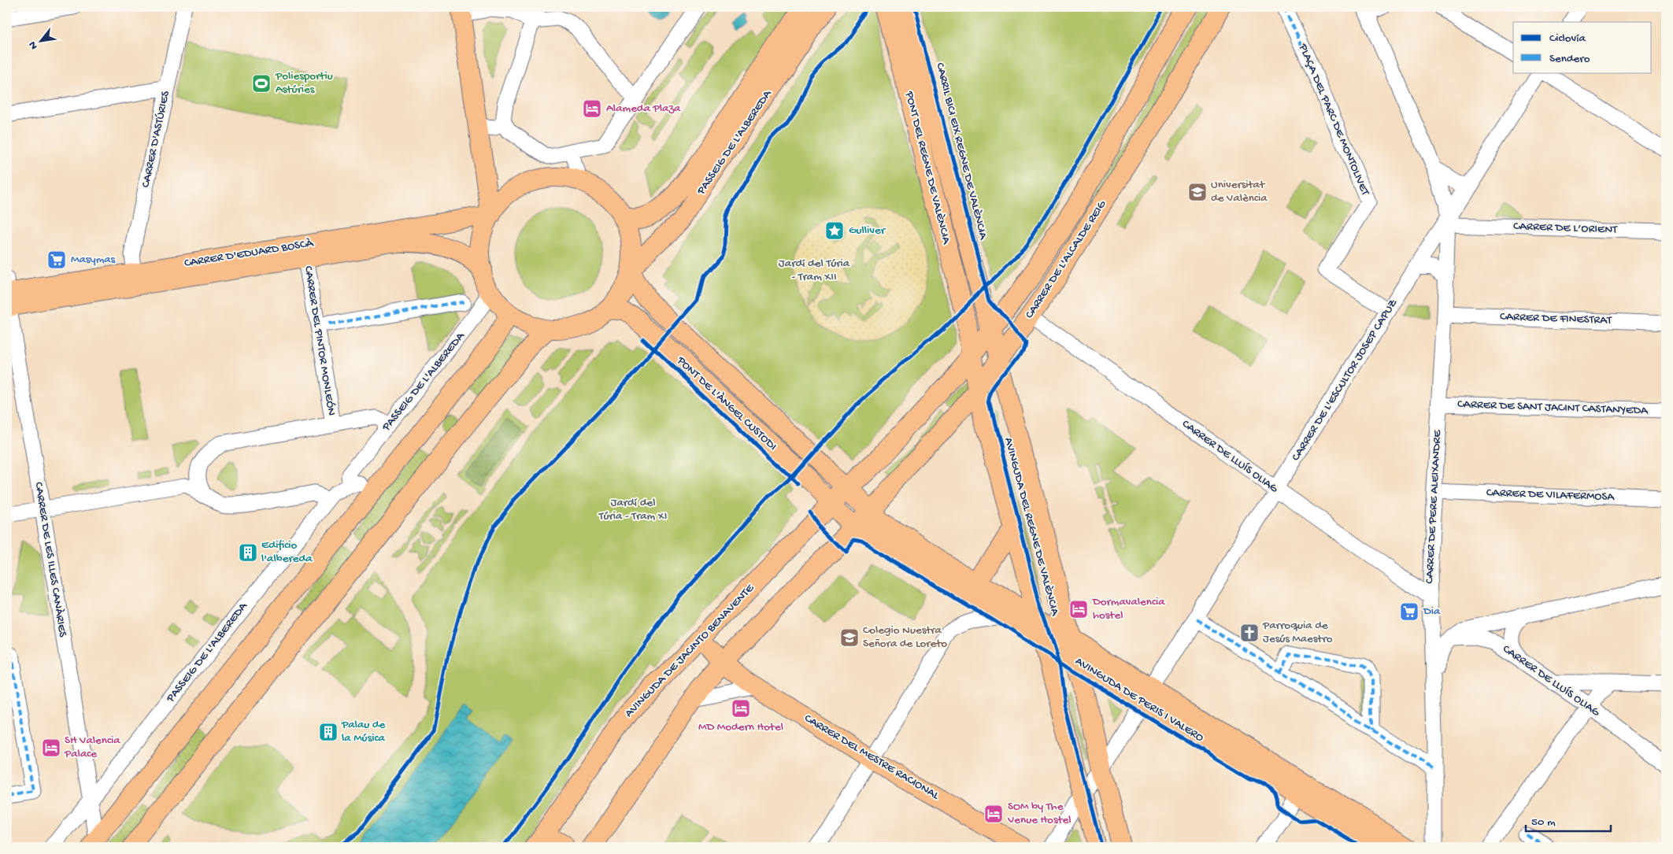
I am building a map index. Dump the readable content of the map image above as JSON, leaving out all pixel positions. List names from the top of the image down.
{
  "streets": {
    "main road": [
      "PASSEIG DE L'ALBEREDA",
      "PONT DEL REGNE DE VALÈNCIA",
      "CARRER D'EDUARD BOSCÀ",
      "CARRER DE L'ALCALDE REIG",
      "PONT DE L'ÀNGEL CUSTODI",
      "AVINGUDA DEL REGNE DE VALÈNCIA",
      "AVINGUDA DE JACINTO BENAVENTE",
      "AVINGUDA DE PERIS I VALERO",
      "CARRER DEL MESTRE RACIONAL"
    ],
    "street": [
      "PLAÇA DEL PARC DE MONTOLIVET",
      "CARRER D'ASTÚRIES",
      "CARRER DE L’ORIENT",
      "CARRER DE FINESTRAT",
      "CARRER DEL PINTOR MONLEÓN",
      "CARRER DE L'ESCULTOR JOSEP CAPUZ",
      "CARRER DE SANT JACINT CASTANYEDA",
      "CARRER DE LLUÍS OLIAG",
      "CARRER DE VILAFERMOSA",
      "CARRER DE PERE ALEIXANDRE",
      "CARRER DE LES ILLES CANÀRIES"
    ],
    "cycle path": ["CARRIL BICI EIX REGNE DE VALÈNCIA"]
  },
  "crossings": [
    ["PLAÇA DEL PARC DE MONTOLIVET", "CARRER DE L'ESCULTOR JOSEP CAPUZ"],
    ["CARRER D'ASTÚRIES", "CARRER D'EDUARD BOSCÀ"],
    ["PASSEIG DE L'ALBEREDA", "CARRER D'EDUARD BOSCÀ"],
    ["PASSEIG DE L'ALBEREDA", "PONT DE L'ÀNGEL CUSTODI"],
    ["PASSEIG DE L'ALBEREDA", "CARRER DE LES ILLES CANÀRIES"],
    ["PONT DEL REGNE DE VALÈNCIA", "CARRER DE L'ALCALDE REIG"],
    ["PONT DEL REGNE DE VALÈNCIA", "AVINGUDA DEL REGNE DE VALÈNCIA"],
    ["CARRER DE L’ORIENT", "CARRER DE L'ESCULTOR JOSEP CAPUZ"],
    ["CARRER DE L’ORIENT", "CARRER DE PERE ALEIXANDRE"],
    ["CARRER D'EDUARD BOSCÀ", "CARRER DEL PINTOR MONLEÓN"],
    ["CARRER D'EDUARD BOSCÀ", "CARRER DE LES ILLES CANÀRIES"],
    ["CARRER DE L'ALCALDE REIG", "PONT DE L'ÀNGEL CUSTODI"],
    ["CARRER DE L'ALCALDE REIG", "CARRER DE LLUÍS OLIAG"],
    ["CARRER DE L'ALCALDE REIG", "AVINGUDA DEL REGNE DE VALÈNCIA"],
    ["CARRER DE L'ALCALDE REIG", "AVINGUDA DE JACINTO BENAVENTE"],
    ["CARRER DE L'ALCALDE REIG", "AVINGUDA DE PERIS I VALERO"],
    ["CARRER DE FINESTRAT", "CARRER DE PERE ALEIXANDRE"],
    ["CARRER DE L'ESCULTOR JOSEP CAPUZ", "CARRER DE LLUÍS OLIAG"],
    ["CARRER DE L'ESCULTOR JOSEP CAPUZ", "CARRER DE PERE ALEIXANDRE"],
    ["CARRER DE L'ESCULTOR JOSEP CAPUZ", "AVINGUDA DE PERIS I VALERO"],
    ["PONT DE L'ÀNGEL CUSTODI", "AVINGUDA DE JACINTO BENAVENTE"],
    ["PONT DE L'ÀNGEL CUSTODI", "AVINGUDA DE PERIS I VALERO"],
    ["CARRER DE SANT JACINT CASTANYEDA", "CARRER DE PERE ALEIXANDRE"],
    ["CARRER DE LLUÍS OLIAG", "CARRER DE PERE ALEIXANDRE"],
    ["CARRER DE VILAFERMOSA", "CARRER DE PERE ALEIXANDRE"],
    ["AVINGUDA DEL REGNE DE VALÈNCIA", "AVINGUDA DE PERIS I VALERO"],
    ["AVINGUDA DE JACINTO BENAVENTE", "AVINGUDA DE PERIS I VALERO"],
    ["AVINGUDA DE JACINTO BENAVENTE", "CARRER DEL MESTRE RACIONAL"]
  ],
  "parks": ["Jardí del Túria - Tram XII", "Jardí del Túria - Tram XI"],
  "places": {
    "sports": ["Poliesportiu Astúries"],
    "hotel": [
      "Alameda Plaza",
      "Dormavalencia hostel",
      "MD Modern Hotel",
      "SH Valencia Palace",
      "SOM by The Venue Hostel"
    ],
    "school or university": ["Universitat de València", "Colegio Nuestra Señora de Loreto"],
    "place": ["Gulliver"],
    "supermarket": ["Masymas", "Dia"],
    "building": ["Edificio l'albereda", "Palau de la Música"],
    "church": ["Parroquia de Jesús Maestro"]
  },
  "legend": ["Ciclovía", "Sendero"],
  "scale_bar": "50 m",
  "north": "bottom left"
}
